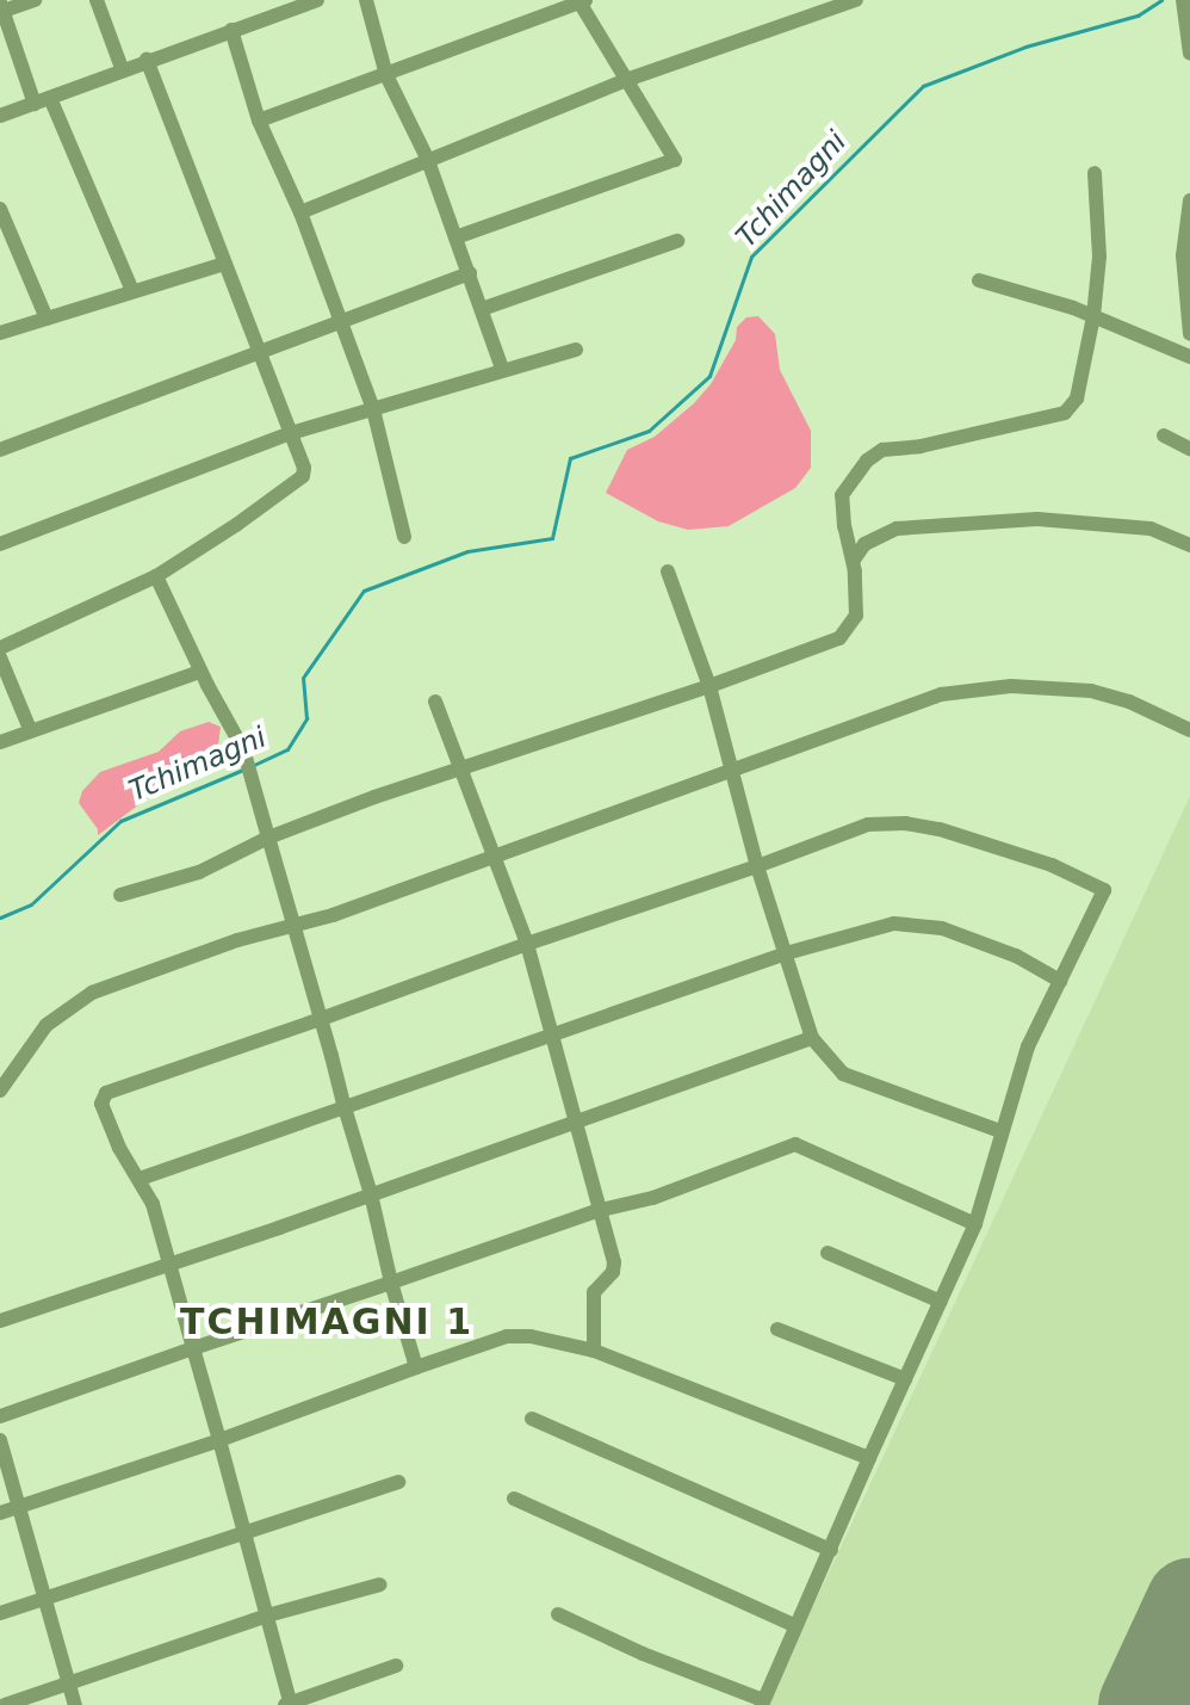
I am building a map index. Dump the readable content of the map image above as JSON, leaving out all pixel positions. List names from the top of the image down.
{
  "districts": ["TCHIMAGNI 1"],
  "water": ["Tchimagni"]
}
